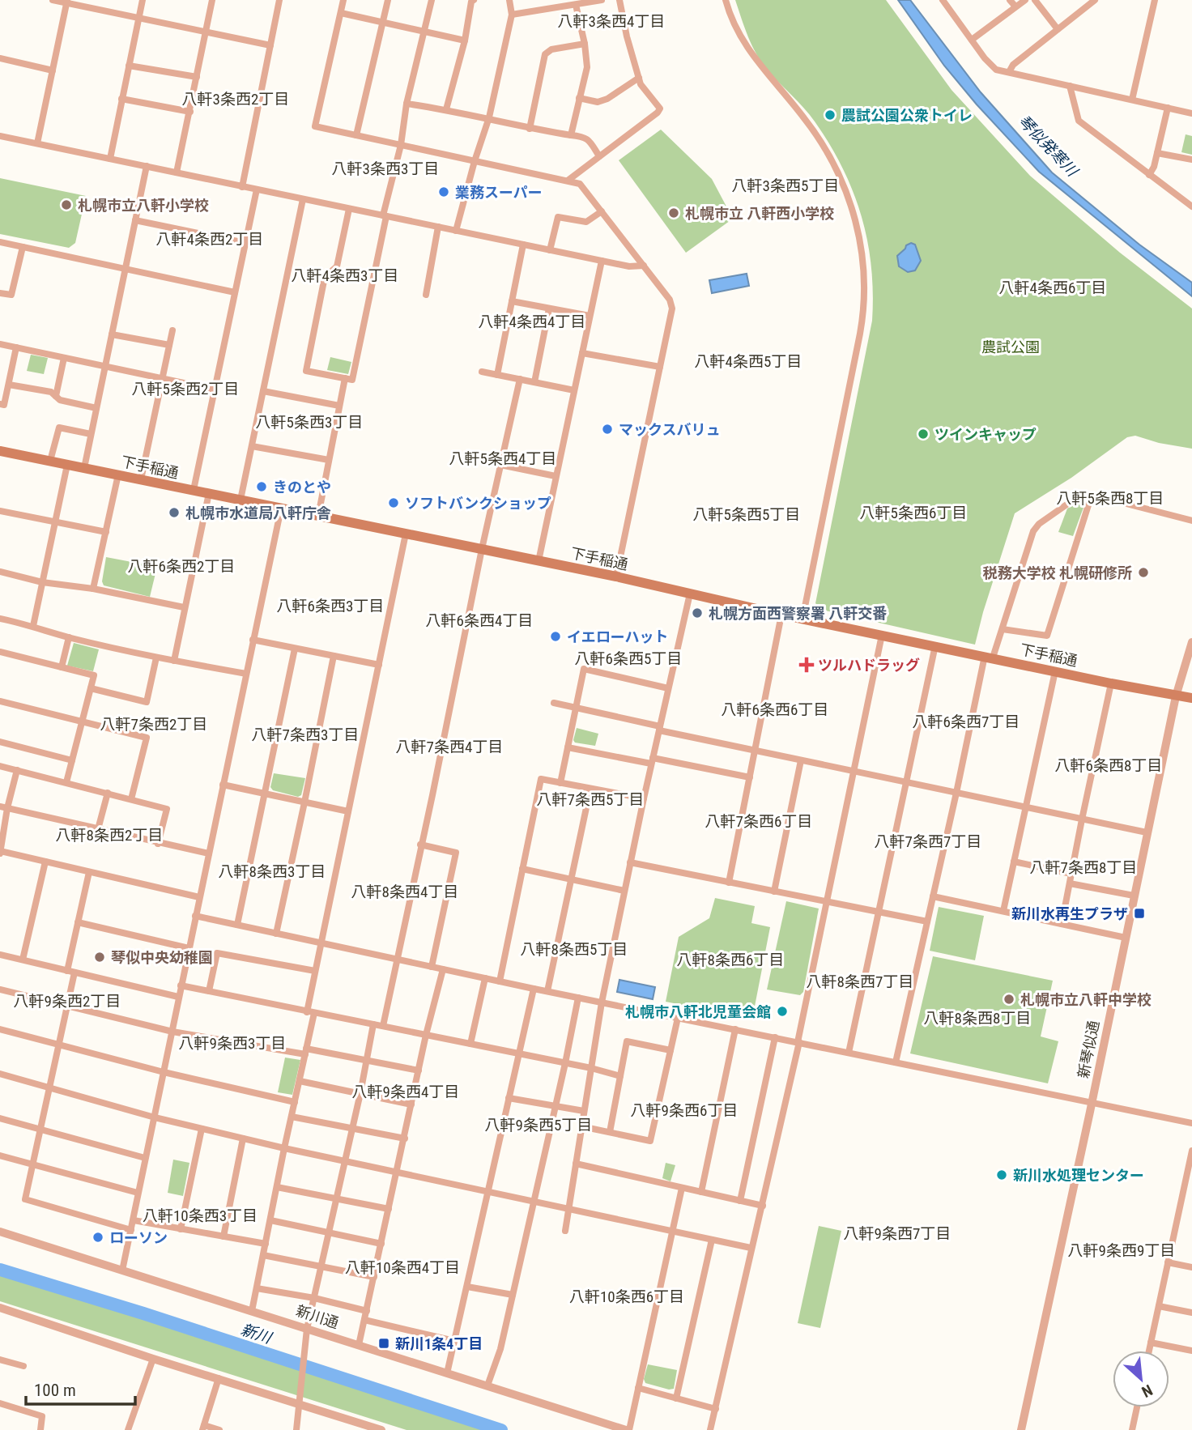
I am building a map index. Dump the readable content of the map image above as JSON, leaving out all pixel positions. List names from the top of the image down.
{
  "streets": {
    "main road": ["下手稲通"],
    "street": ["新琴似通", "新川通"]
  },
  "crossings": [
    ["下手稲通", "新琴似通"]
  ],
  "districts": [
    "八軒3条西4丁目",
    "八軒3条西2丁目",
    "八軒3条西3丁目",
    "八軒3条西5丁目",
    "八軒4条西2丁目",
    "八軒4条西3丁目",
    "八軒4条西6丁目",
    "八軒4条西4丁目",
    "八軒4条西5丁目",
    "八軒5条西2丁目",
    "八軒5条西3丁目",
    "八軒5条西4丁目",
    "八軒5条西8丁目",
    "八軒5条西6丁目",
    "八軒5条西5丁目",
    "八軒6条西2丁目",
    "八軒6条西3丁目",
    "八軒6条西4丁目",
    "八軒6条西5丁目",
    "八軒6条西6丁目",
    "八軒6条西7丁目",
    "八軒7条西2丁目",
    "八軒7条西3丁目",
    "八軒7条西4丁目",
    "八軒6条西8丁目",
    "八軒7条西5丁目",
    "八軒7条西6丁目",
    "八軒8条西2丁目",
    "八軒7条西7丁目",
    "八軒7条西8丁目",
    "八軒8条西3丁目",
    "八軒8条西4丁目",
    "八軒8条西5丁目",
    "八軒8条西6丁目",
    "八軒8条西7丁目",
    "八軒9条西2丁目",
    "八軒8条西8丁目",
    "八軒9条西3丁目",
    "八軒9条西4丁目",
    "八軒9条西6丁目",
    "八軒9条西5丁目",
    "八軒10条西3丁目",
    "八軒9条西7丁目",
    "八軒9条西9丁目",
    "八軒10条西4丁目",
    "八軒10条西6丁目"
  ],
  "water": ["琴似発寒川", "新川"],
  "parks": ["農試公園"],
  "places": {
    "other": [
      "農試公園公衆トイレ",
      "業務スーパー",
      "札幌市立八軒小学校",
      "札幌市立 八軒西小学校",
      "マックスバリュ",
      "ツインキャップ",
      "きのとや",
      "ソフトバンクショップ",
      "札幌市水道局八軒庁舎",
      "税務大学校 札幌研修所",
      "札幌方面西警察署 八軒交番",
      "イエローハット",
      "琴似中央幼稚園",
      "札幌市立八軒中学校",
      "札幌市八軒北児童会館",
      "新川水処理センター",
      "ローソン"
    ],
    "health": ["ツルハドラッグ"],
    "transit": ["新川水再生プラザ", "新川1条4丁目"]
  },
  "scale_bar": "100 m",
  "north": "bottom right"
}
